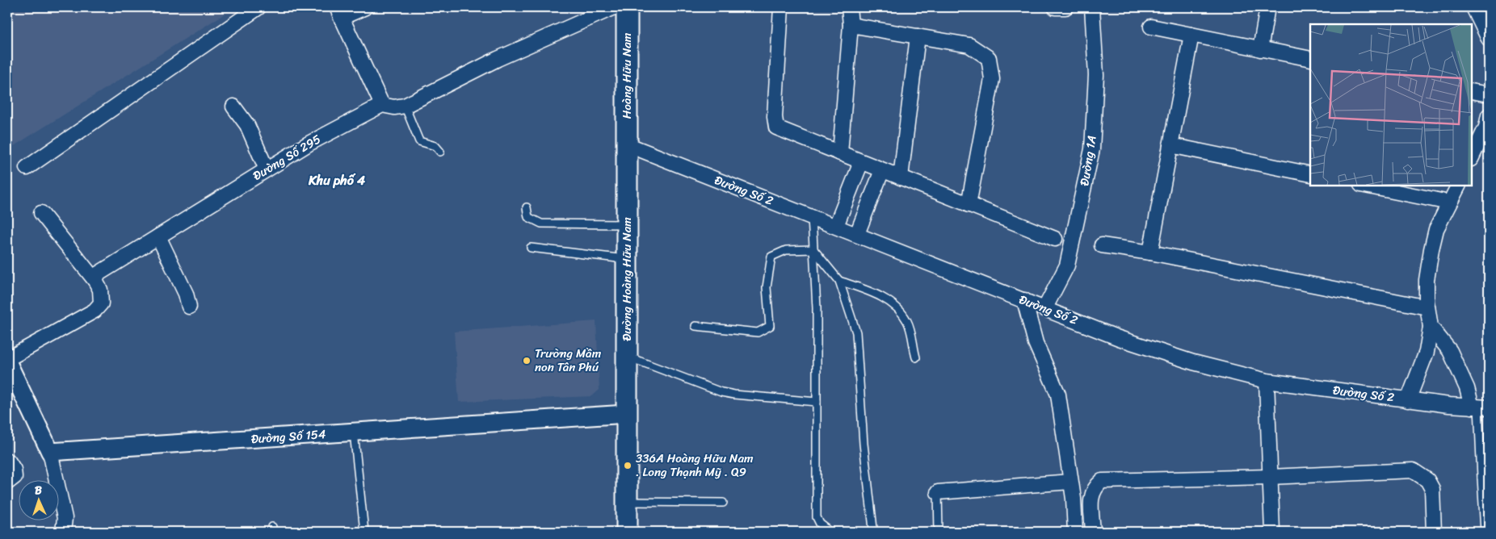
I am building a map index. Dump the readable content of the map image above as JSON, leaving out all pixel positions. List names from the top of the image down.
{
  "streets": {
    "main road": ["Hoàng Hữu Nam", "Đường Hoàng Hữu Nam"],
    "street": [
      "Đường Số 295",
      "Đường 1A",
      "Đường Số 2",
      "Đường Số 154"
    ]
  },
  "crossings": [
    ["Hoàng Hữu Nam", "Đường Số 2"],
    ["Hoàng Hữu Nam", "Đường Hoàng Hữu Nam"],
    ["Đường 1A", "Đường Số 2"],
    ["Đường Số 2", "Đường Hoàng Hữu Nam"],
    ["Đường Hoàng Hữu Nam", "Đường Số 154"]
  ],
  "districts": ["Khu phố 4"],
  "places": ["Trường Mầm non Tân Phú", "336A Hoàng Hữu Nam . Long Thạnh Mỹ . Q9"],
  "north": "top"
}
